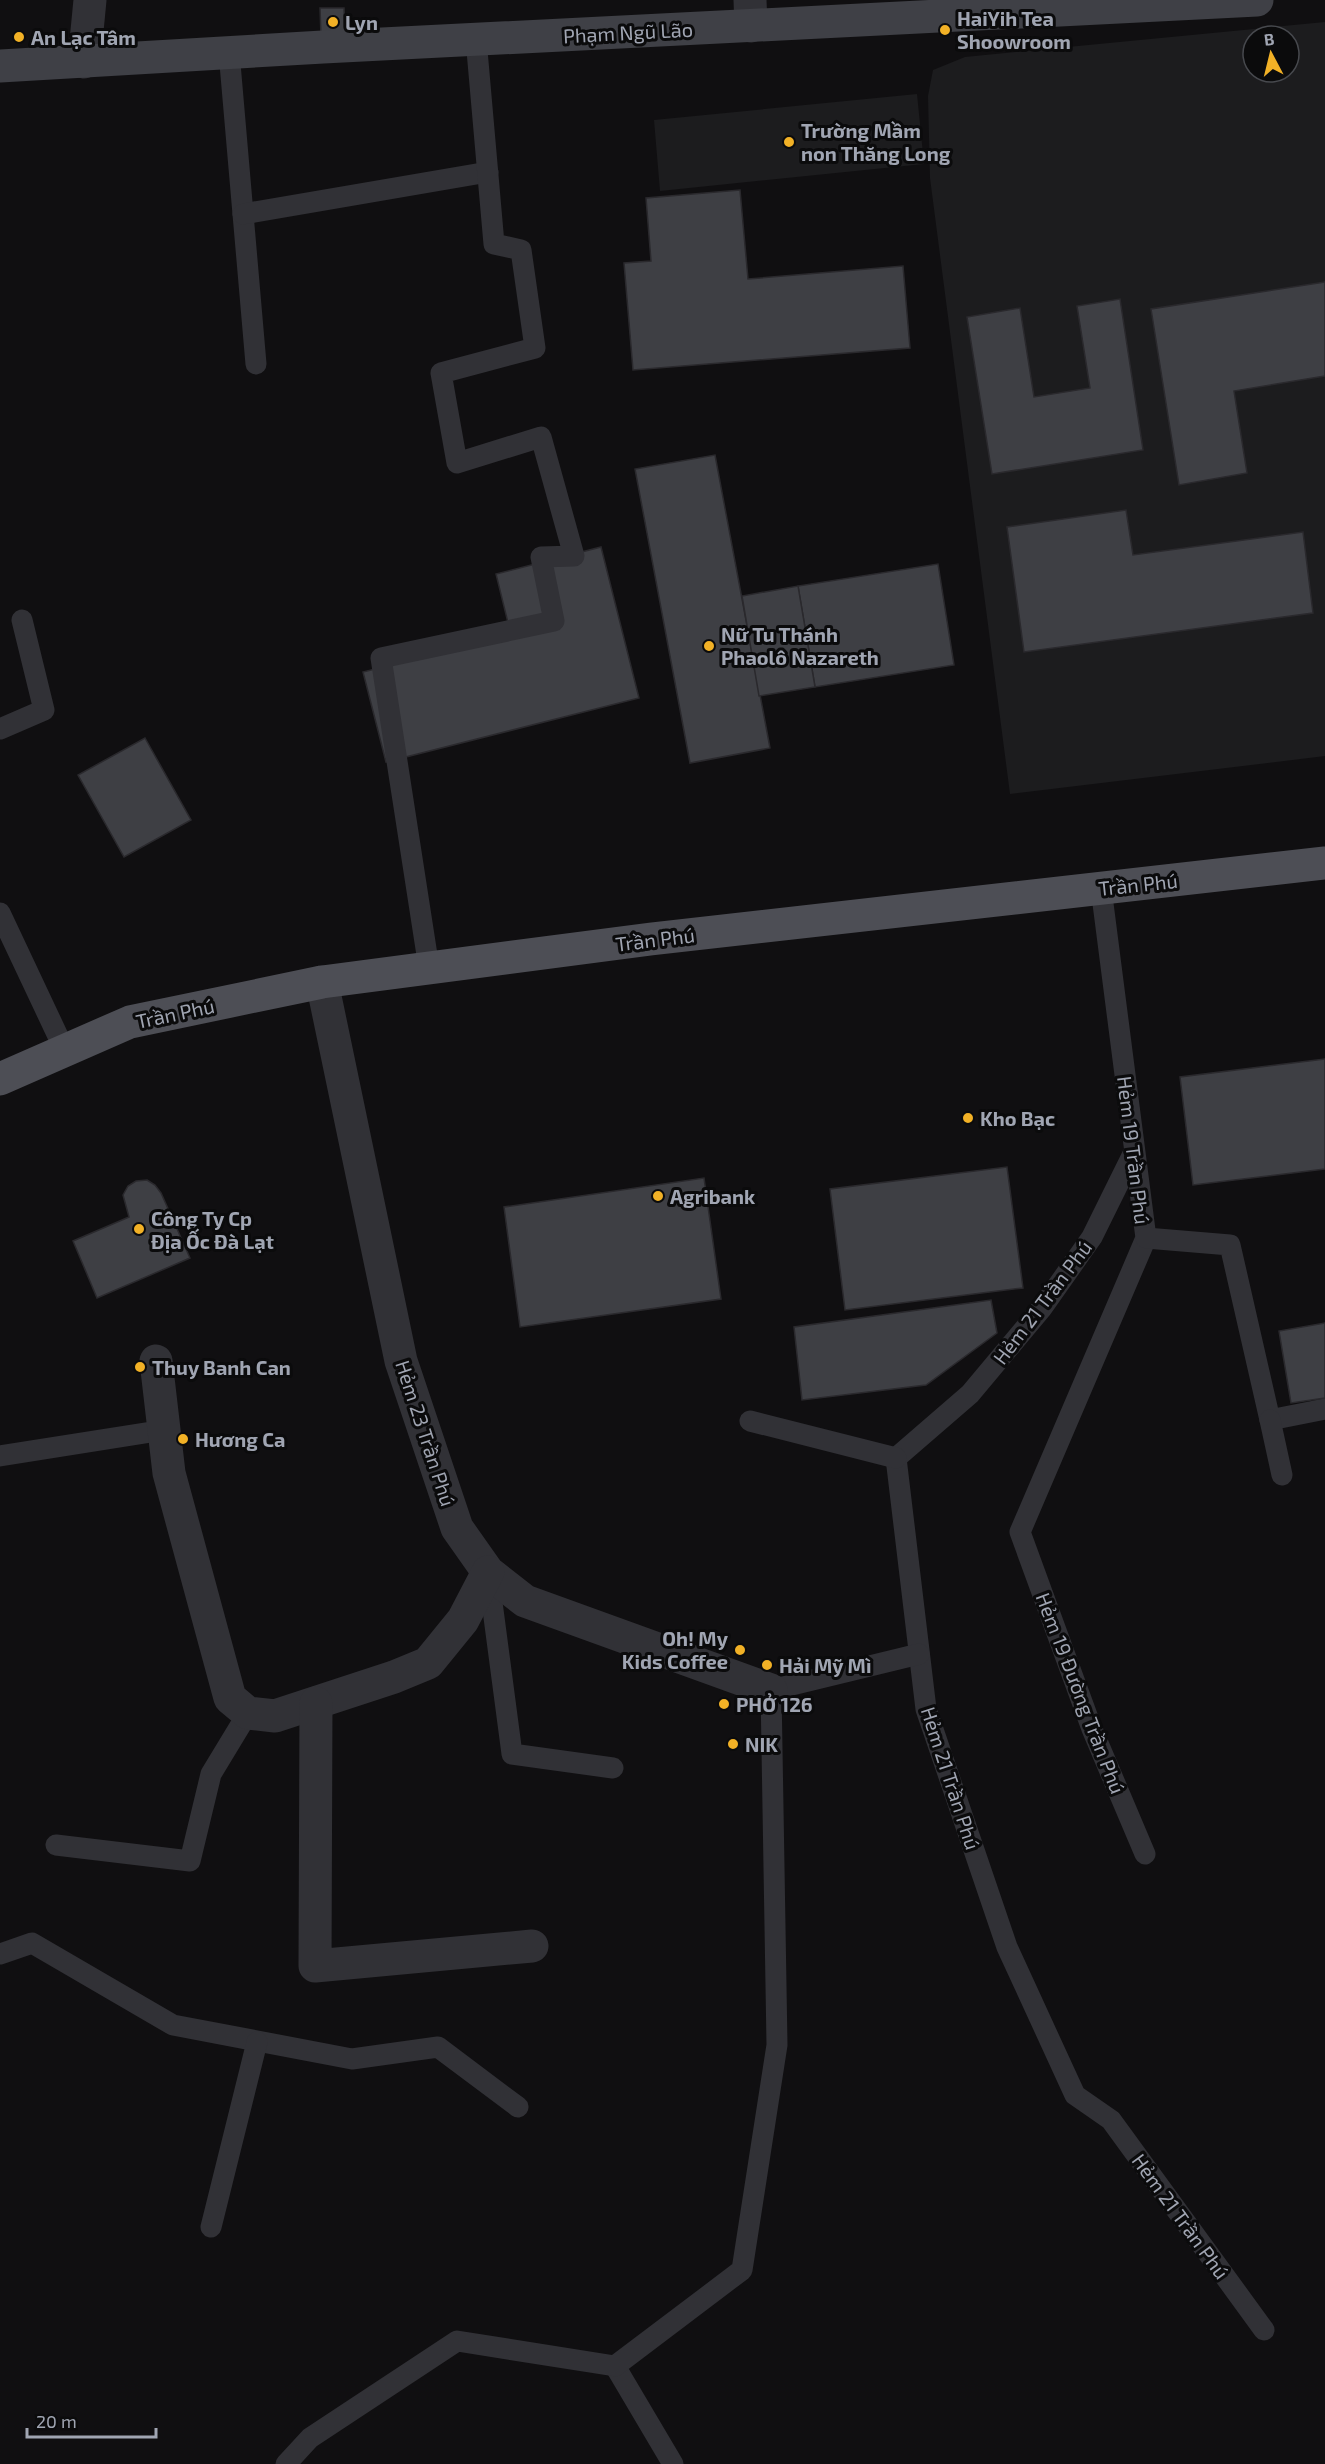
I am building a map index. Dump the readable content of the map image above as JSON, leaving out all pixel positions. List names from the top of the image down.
{
  "streets": {
    "main road": ["Trần Phú"],
    "street": ["Phạm Ngũ Lão", "Hẻm 23 Trần Phú"],
    "lane": ["Hẻm 19 Trần Phú", "Hẻm 21 Trần Phú", "Hẻm 19 Đường Trần Phú"]
  },
  "crossings": [
    ["Trần Phú", "Hẻm 19 Trần Phú"],
    ["Trần Phú", "Hẻm 23 Trần Phú"],
    ["Hẻm 19 Trần Phú", "Hẻm 21 Trần Phú"],
    ["Hẻm 19 Trần Phú", "Hẻm 19 Đường Trần Phú"]
  ],
  "places": [
    "Lyn",
    "HaiYih Tea Shoowroom",
    "An Lạc Tâm",
    "Trường Mầm non Thăng Long",
    "Nữ Tu Thánh Phaolô Nazareth",
    "Kho Bạc",
    "Agribank",
    "Công Ty Cp Địa Ốc Đà Lạt",
    "Thuy Banh Can",
    "Hương Ca",
    "Oh! My Kids Coffee",
    "Hải Mỹ Mì",
    "PHỞ 126",
    "NIK"
  ],
  "scale_bar": "20 m",
  "north": "top"
}
